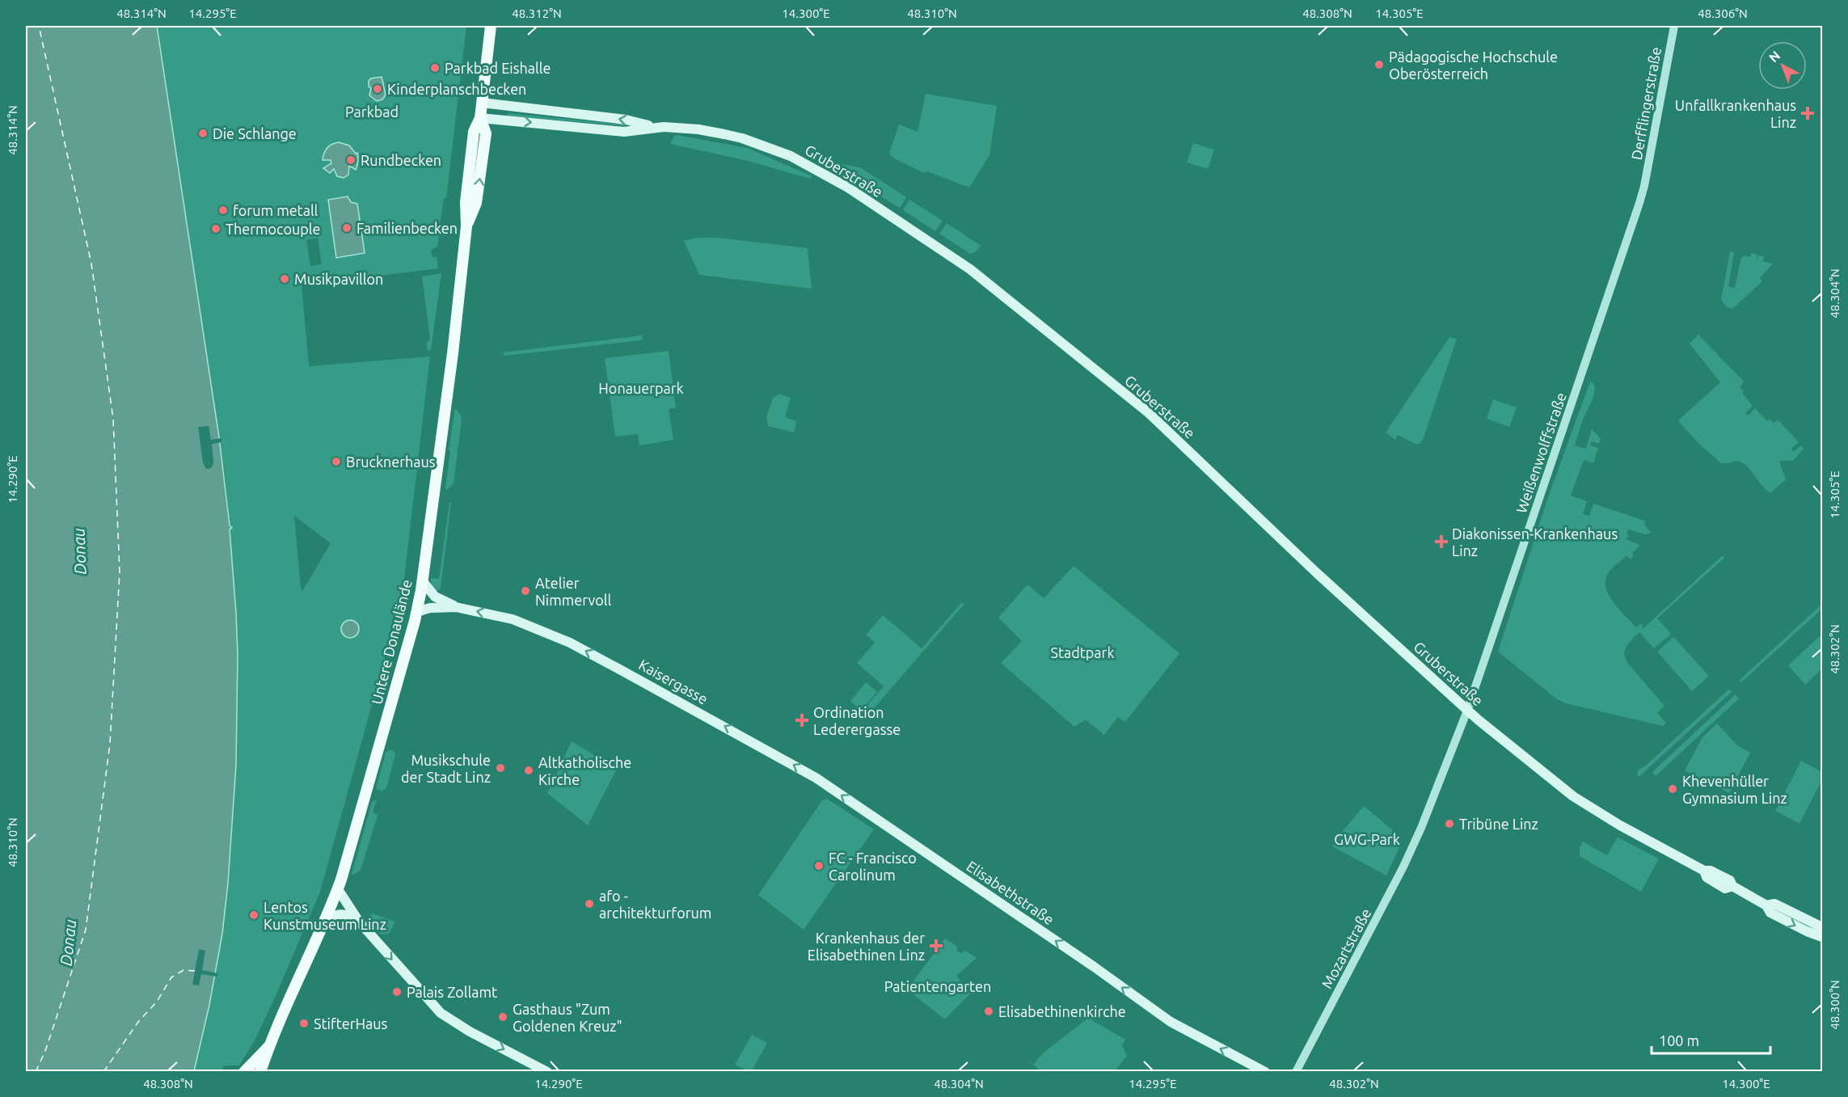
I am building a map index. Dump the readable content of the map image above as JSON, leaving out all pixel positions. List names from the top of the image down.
{
  "streets": {
    "main road": [
      "Gruberstraße",
      "Untere Donaulände",
      "Kaisergasse",
      "Elisabethstraße"
    ],
    "street": ["Derfflingerstraße", "Weißenwolffstraße", "Mozartstraße"]
  },
  "crossings": [
    ["Derfflingerstraße", "Weißenwolffstraße"],
    ["Gruberstraße", "Weißenwolffstraße"],
    ["Gruberstraße", "Untere Donaulände"],
    ["Weißenwolffstraße", "Mozartstraße"],
    ["Kaisergasse", "Elisabethstraße"]
  ],
  "one_way": ["Kaisergasse", "Elisabethstraße"],
  "water": ["Donau"],
  "parks": [
    "Parkbad",
    "Honauerpark",
    "Stadtpark",
    "GWG-Park",
    "Patientengarten"
  ],
  "places": {
    "other": [
      "Pädagogische Hochschule Oberösterreich",
      "Parkbad Eishalle",
      "Kinderplanschbecken",
      "Die Schlange",
      "Rundbecken",
      "forum metall",
      "Familienbecken",
      "Thermocouple",
      "Musikpavillon",
      "Brucknerhaus",
      "Atelier Nimmervoll",
      "Musikschule der Stadt Linz",
      "Altkatholische Kirche",
      "Khevenhüller Gymnasium Linz",
      "Tribüne Linz",
      "FC - Francisco Carolinum",
      "afo - architekturforum",
      "Lentos Kunstmuseum Linz",
      "Palais Zollamt",
      "Elisabethinenkirche",
      "Gasthaus \"Zum Goldenen Kreuz\"",
      "StifterHaus"
    ],
    "health": [
      "Unfallkrankenhaus Linz",
      "Diakonissen-Krankenhaus Linz",
      "Ordination Lederergasse",
      "Krankenhaus der Elisabethinen Linz"
    ]
  },
  "scale_bar": "100 m",
  "north": "top left",
  "coordinates": [
    "48.314°N",
    "14.295°E",
    "48.312°N",
    "14.300°E",
    "48.310°N",
    "48.308°N",
    "14.305°E",
    "48.306°N",
    "48.304°N",
    "14.290°E",
    "48.302°N",
    "48.300°N"
  ]
}
